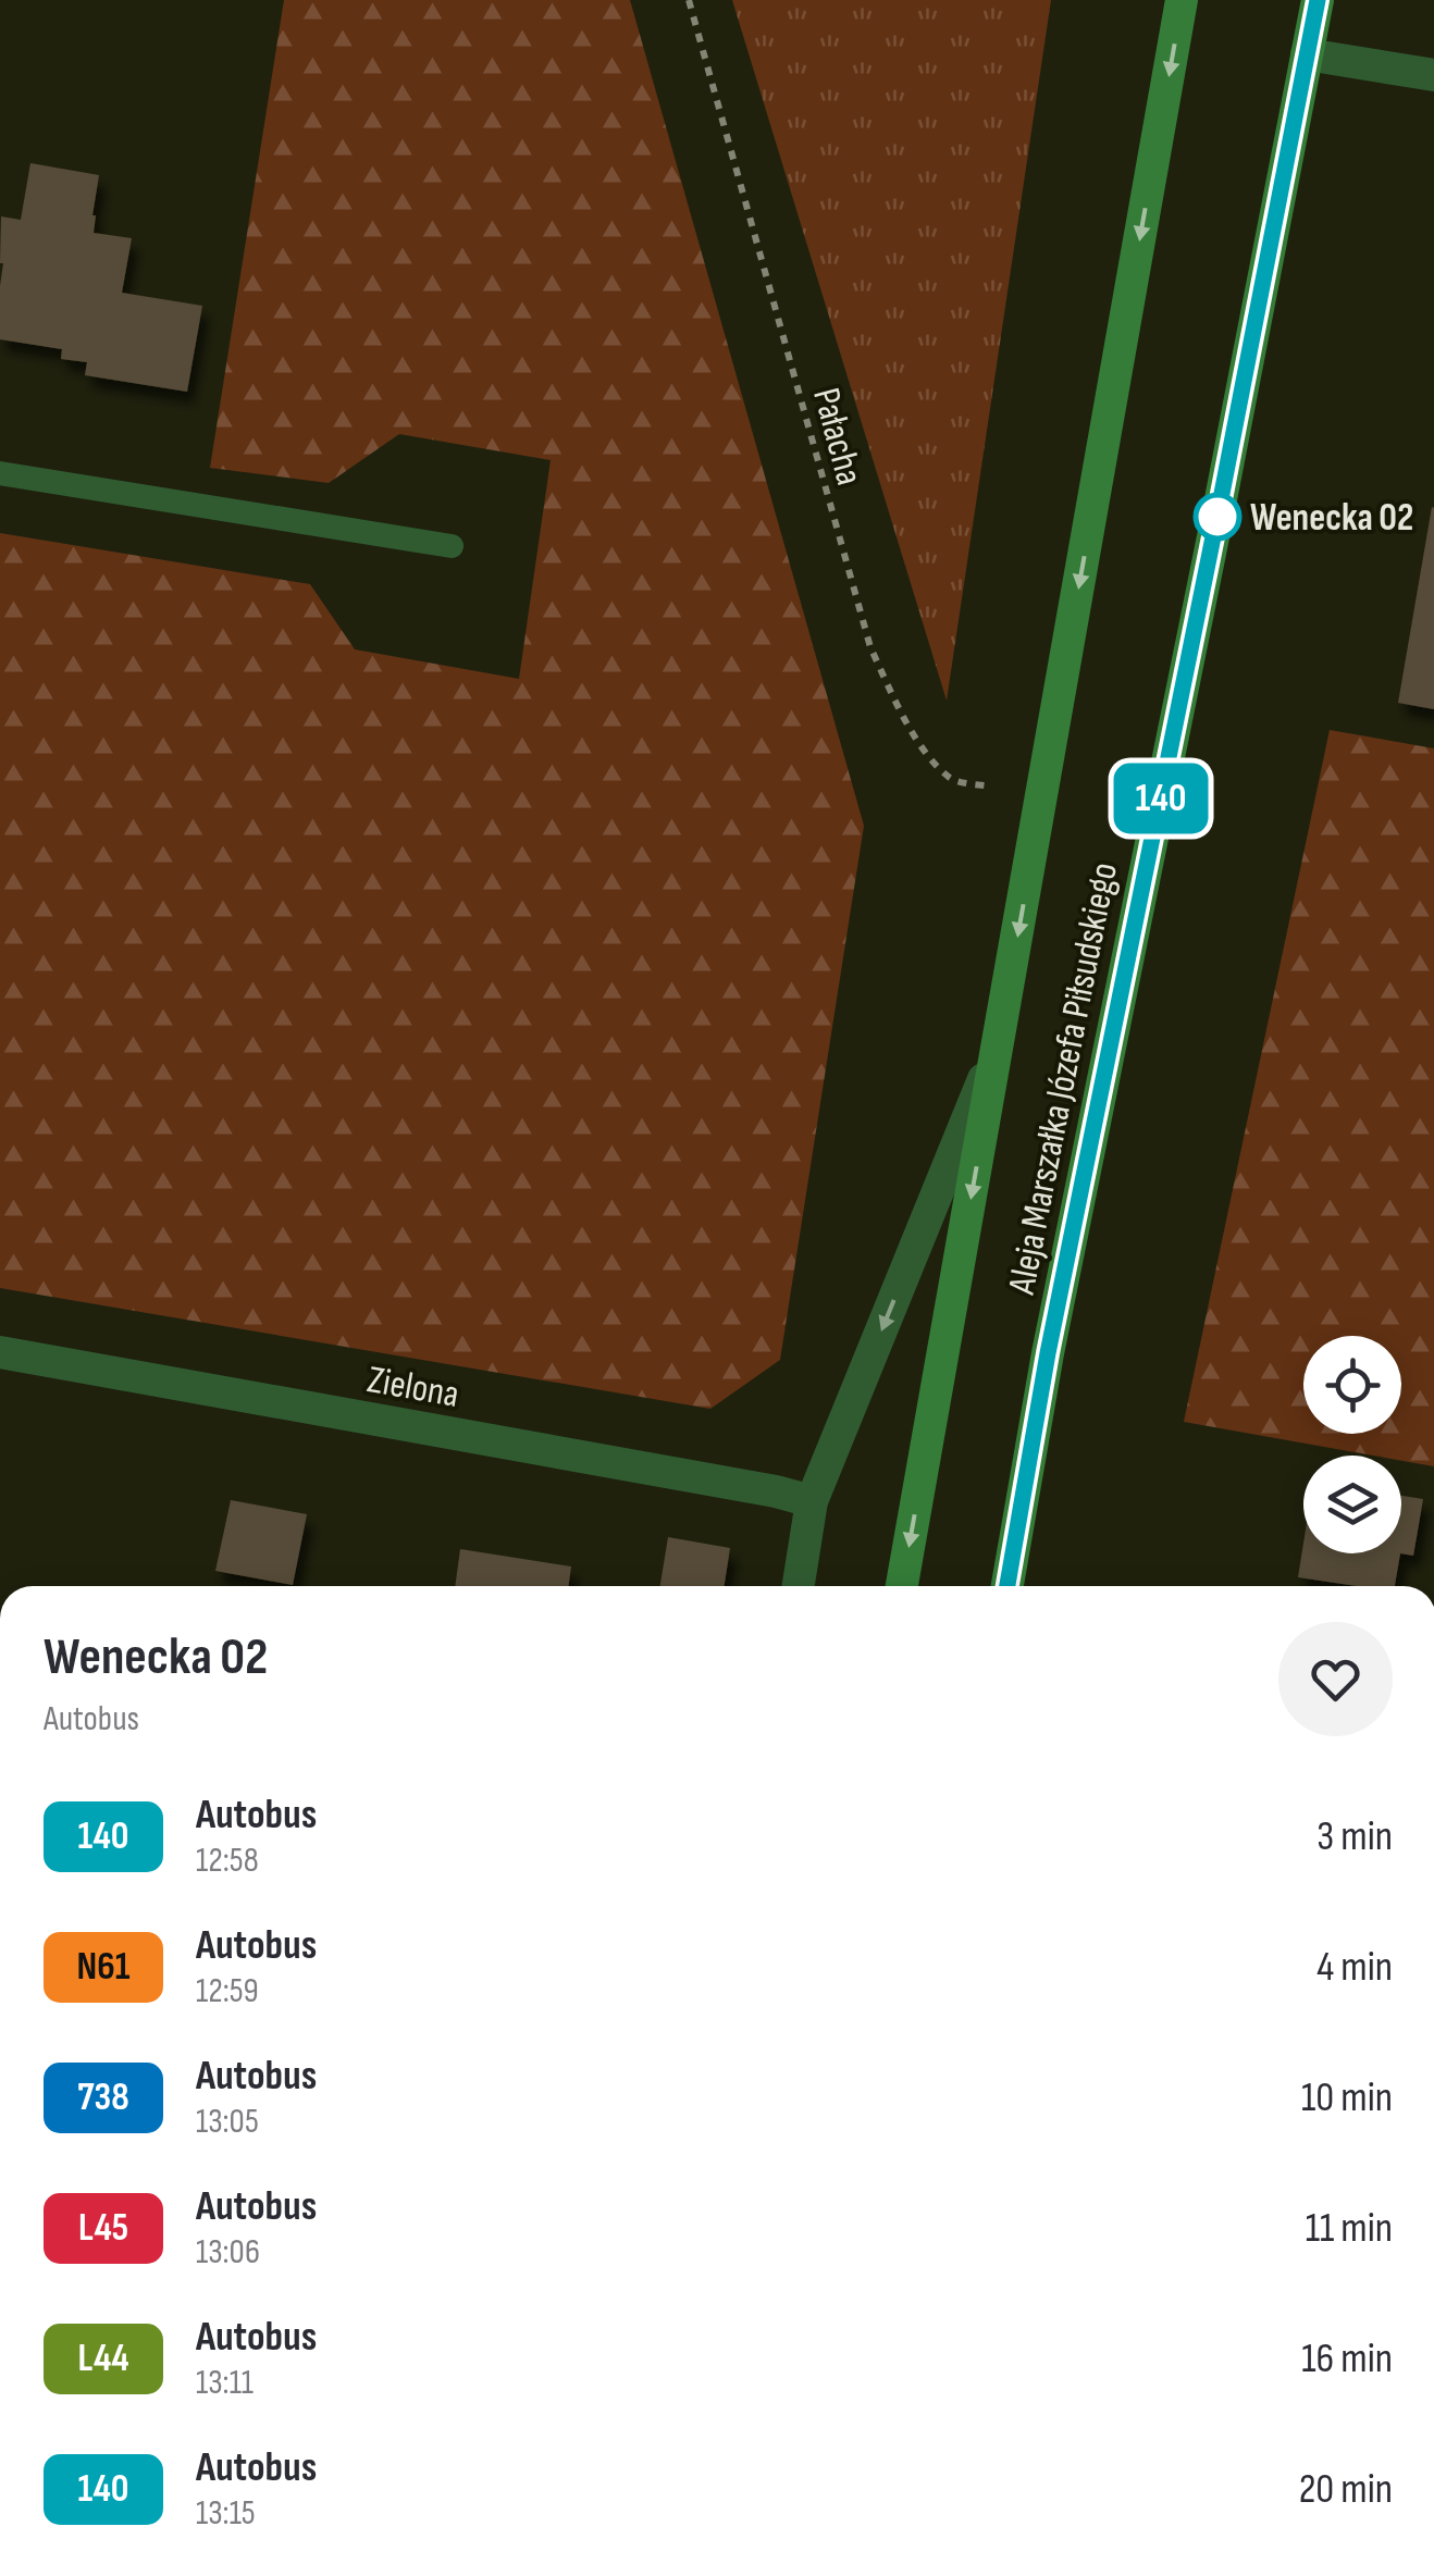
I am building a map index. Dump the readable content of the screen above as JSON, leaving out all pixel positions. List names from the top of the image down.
{
  "streets": {
    "main road": ["Aleja Marszałka Józefa Piłsudskiego"],
    "street": ["Zielona"],
    "path": ["Pałacha"]
  },
  "crossings": [
    ["Pałacha", "Aleja Marszałka Józefa Piłsudskiego"]
  ],
  "places": ["Wenecka 02"],
  "lines": ["bus line 140"],
  "page": {
    "on_map": "140",
    "heading": ["Wenecka 02", "Autobus"],
    "list": [
      {
        "mark": "140",
        "name": "Autobus",
        "note": "12:58",
        "value": "3 min"
      },
      {
        "mark": "N61",
        "name": "Autobus",
        "note": "12:59",
        "value": "4 min"
      },
      {
        "mark": "738",
        "name": "Autobus",
        "note": "13:05",
        "value": "10 min"
      },
      {
        "mark": "L45",
        "name": "Autobus",
        "note": "13:06",
        "value": "11 min"
      },
      {
        "mark": "L44",
        "name": "Autobus",
        "note": "13:11",
        "value": "16 min"
      },
      {
        "mark": "140",
        "name": "Autobus",
        "note": "13:15",
        "value": "20 min"
      }
    ]
  }
}
